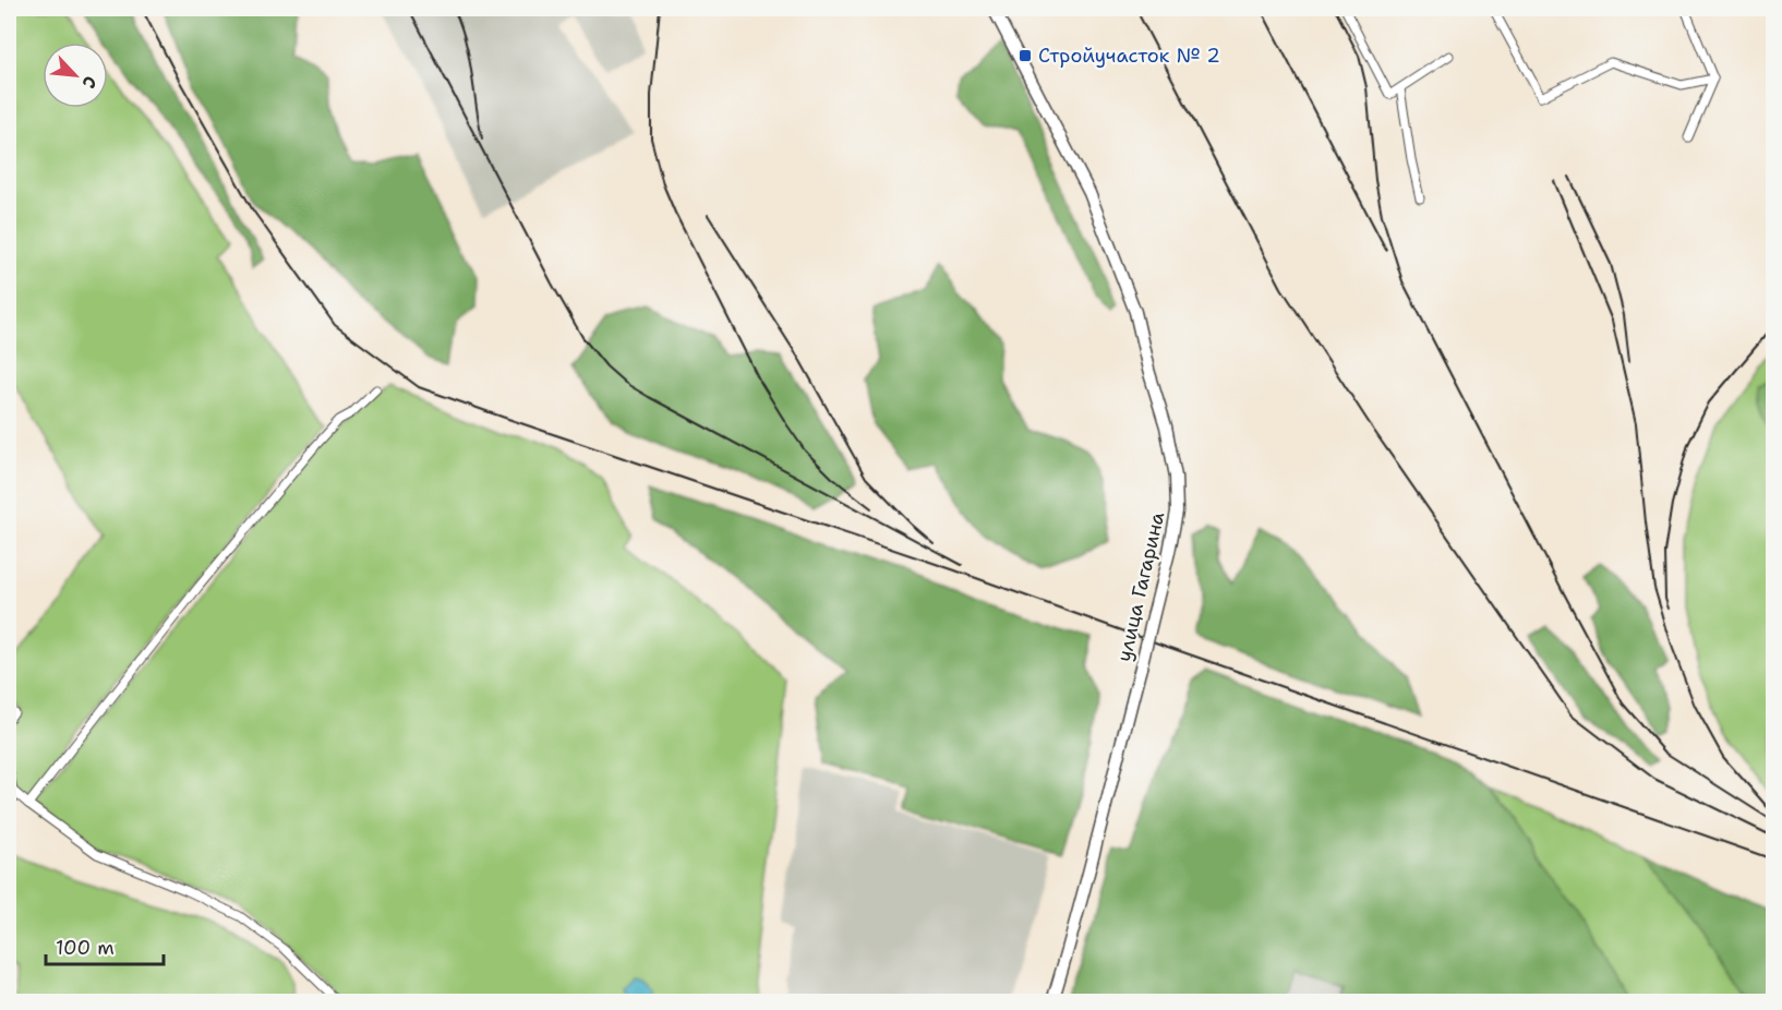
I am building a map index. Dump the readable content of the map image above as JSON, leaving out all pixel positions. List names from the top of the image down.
{
  "streets": {
    "main road": ["улица Гагарина"]
  },
  "places": {
    "transit": ["Стройучасток № 2"]
  },
  "scale_bar": "100 m",
  "north": "bottom right"
}
